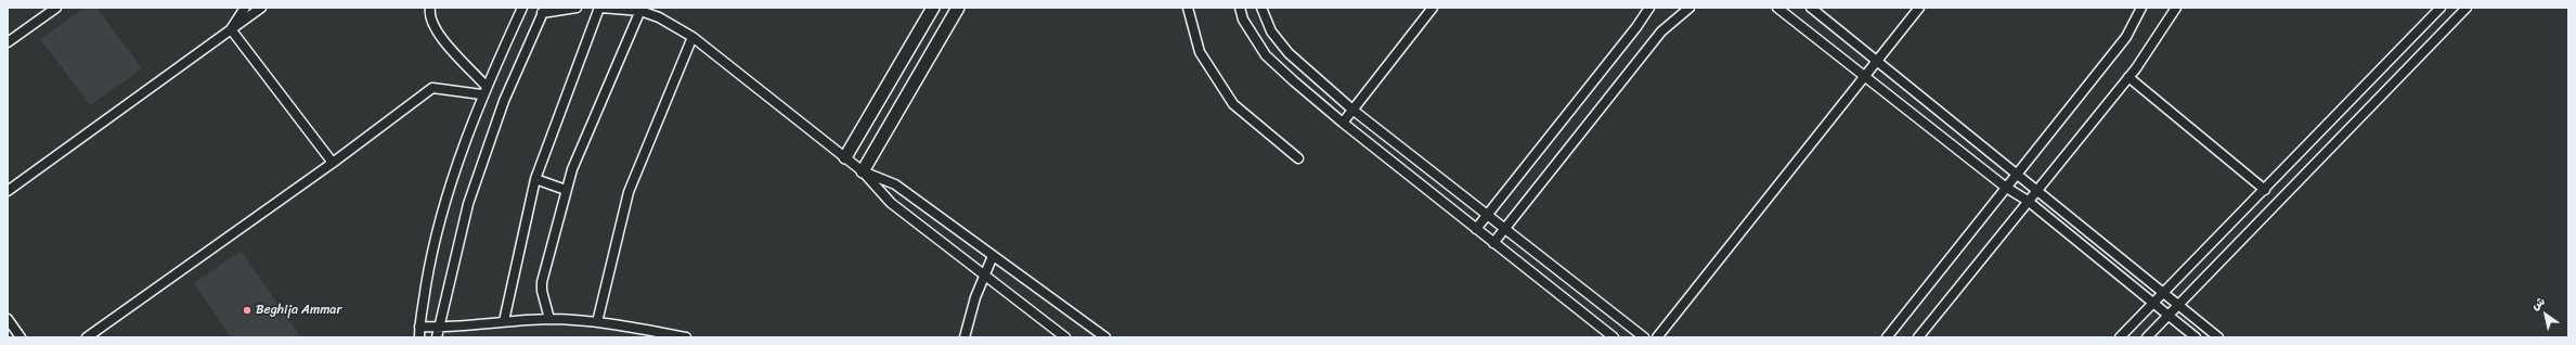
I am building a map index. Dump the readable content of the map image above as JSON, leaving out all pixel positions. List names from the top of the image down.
{
  "places": ["Beghija Ammar"],
  "north": "top left"
}
